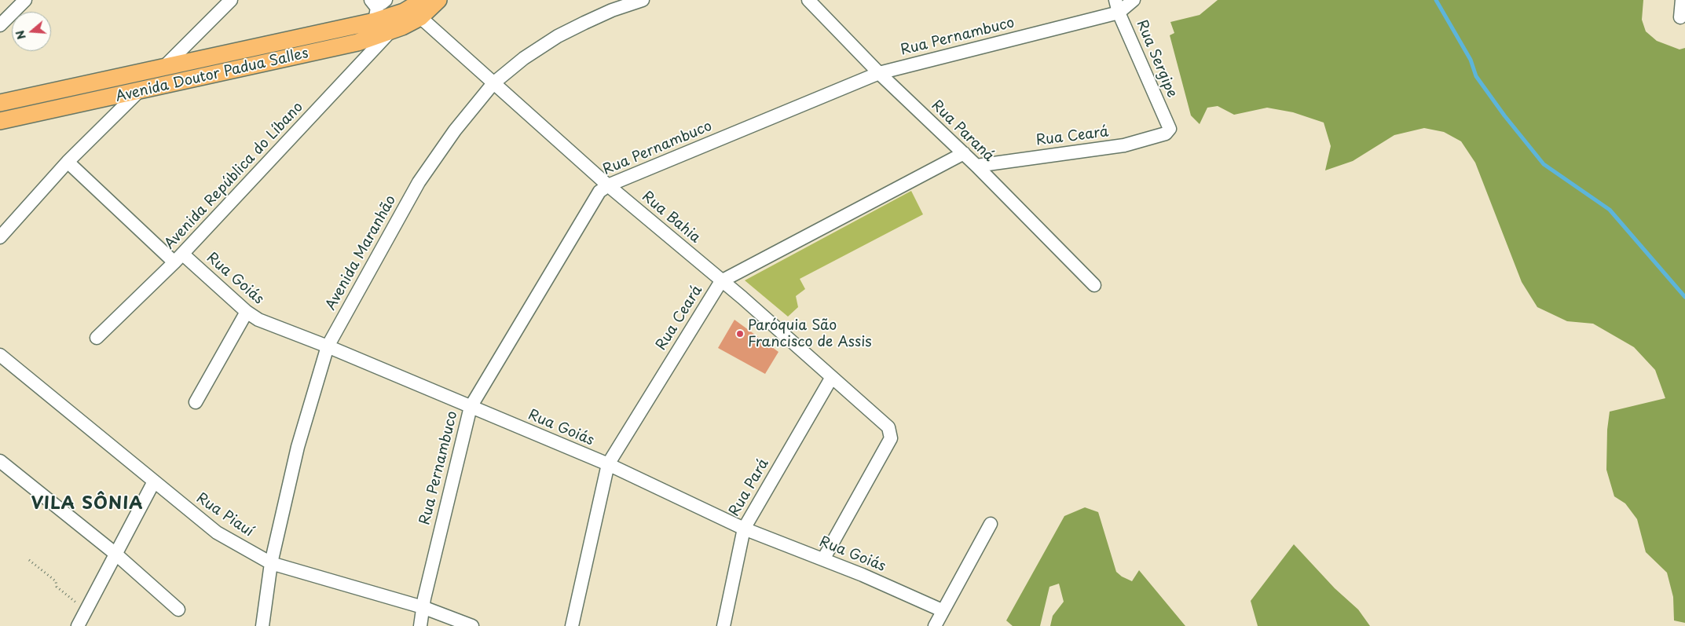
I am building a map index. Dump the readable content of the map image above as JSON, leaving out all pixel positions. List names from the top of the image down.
{
  "streets": {
    "main road": ["Avenida Doutor Padua Salles"],
    "street": [
      "Rua Pernambuco",
      "Rua Sergipe",
      "Rua Paraná",
      "Rua Ceará",
      "Avenida República do Líbano",
      "Rua Bahia",
      "Avenida Maranhão",
      "Rua Goiás",
      "Rua Pará",
      "Rua Piauí"
    ]
  },
  "crossings": [
    ["Rua Pernambuco", "Rua Sergipe"],
    ["Rua Pernambuco", "Rua Paraná"],
    ["Rua Pernambuco", "Rua Bahia"],
    ["Rua Pernambuco", "Rua Goiás"],
    ["Rua Pernambuco", "Rua Piauí"],
    ["Rua Sergipe", "Rua Ceará"],
    ["Avenida Doutor Padua Salles", "Avenida República do Líbano"],
    ["Avenida Doutor Padua Salles", "Rua Bahia"],
    ["Rua Paraná", "Rua Ceará"],
    ["Rua Ceará", "Rua Bahia"],
    ["Rua Ceará", "Rua Goiás"],
    ["Avenida República do Líbano", "Rua Goiás"],
    ["Rua Bahia", "Avenida Maranhão"],
    ["Rua Bahia", "Rua Goiás"],
    ["Rua Bahia", "Rua Pará"],
    ["Avenida Maranhão", "Rua Goiás"],
    ["Avenida Maranhão", "Rua Piauí"],
    ["Rua Goiás", "Rua Pará"]
  ],
  "districts": ["VILA SÔNIA"],
  "places": ["Paróquia São Francisco de Assis"],
  "north": "left"
}
